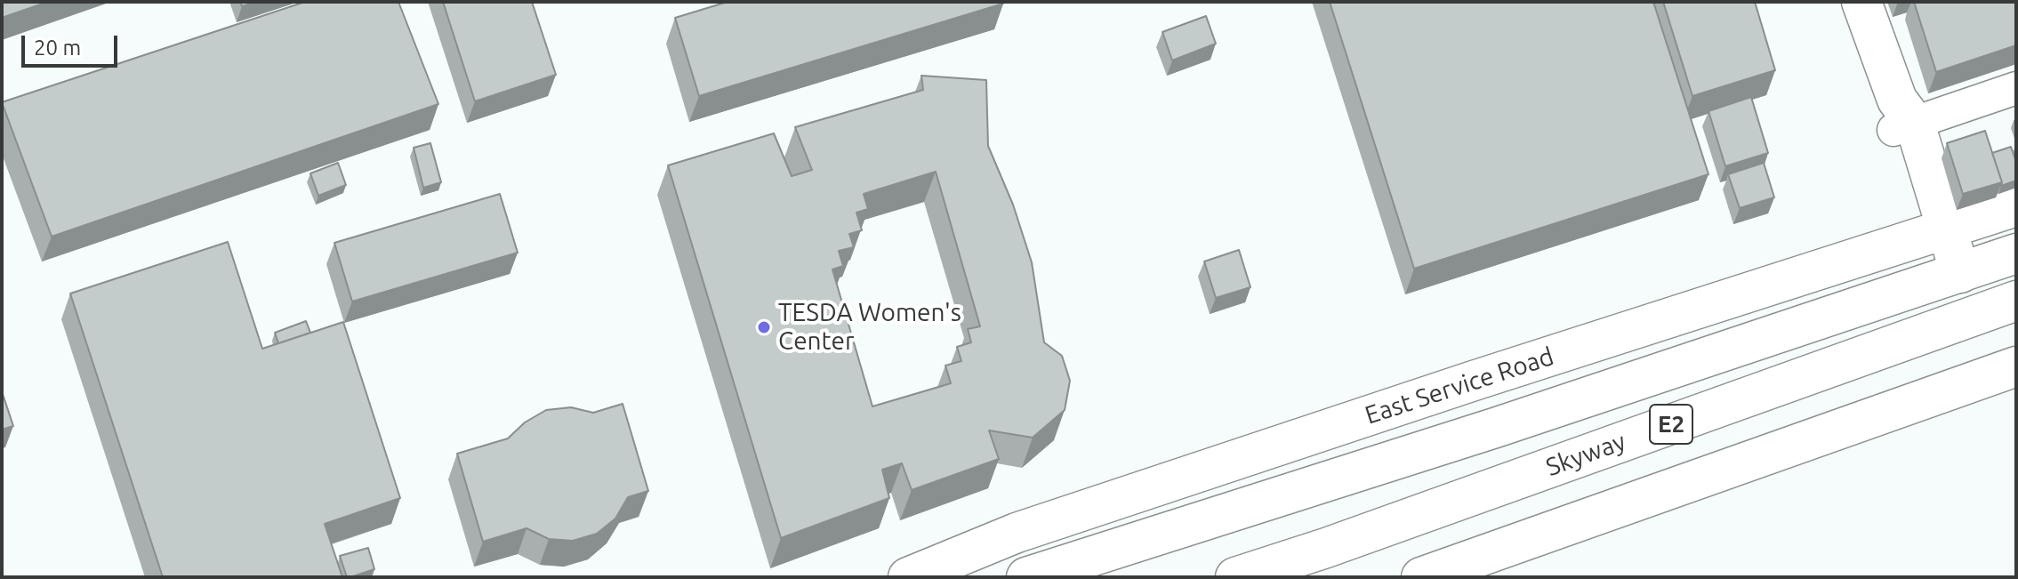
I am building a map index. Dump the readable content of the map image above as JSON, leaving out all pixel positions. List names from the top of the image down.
{
  "streets": {
    "main road": ["East Service Road", "E2", "Skyway"]
  },
  "places": ["TESDA Women's Center"],
  "scale_bar": "20 m"
}
